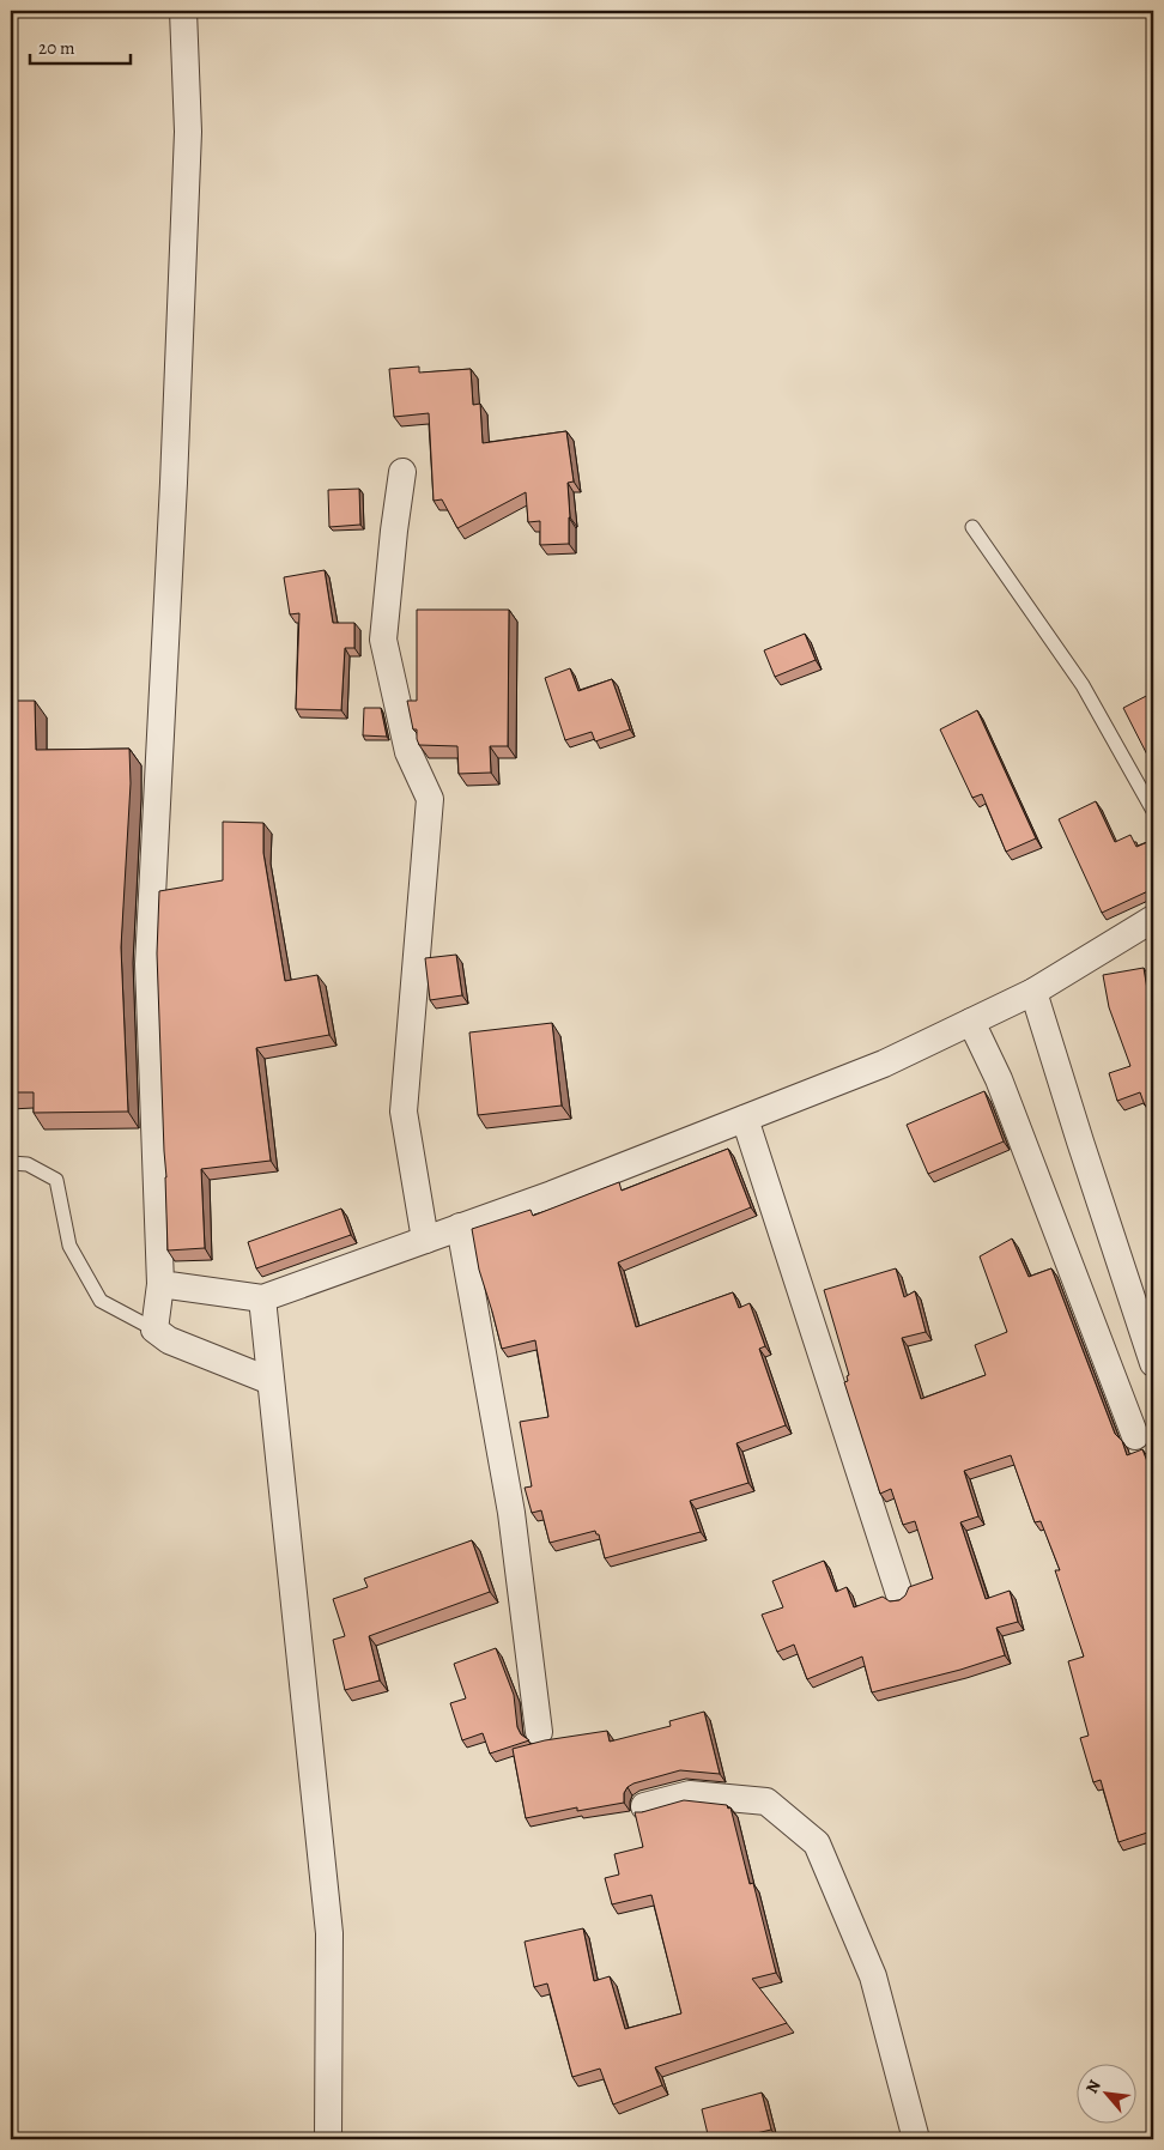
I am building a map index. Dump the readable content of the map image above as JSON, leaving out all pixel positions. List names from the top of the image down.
{
  "scale_bar": "20 m",
  "north": "top left"
}
